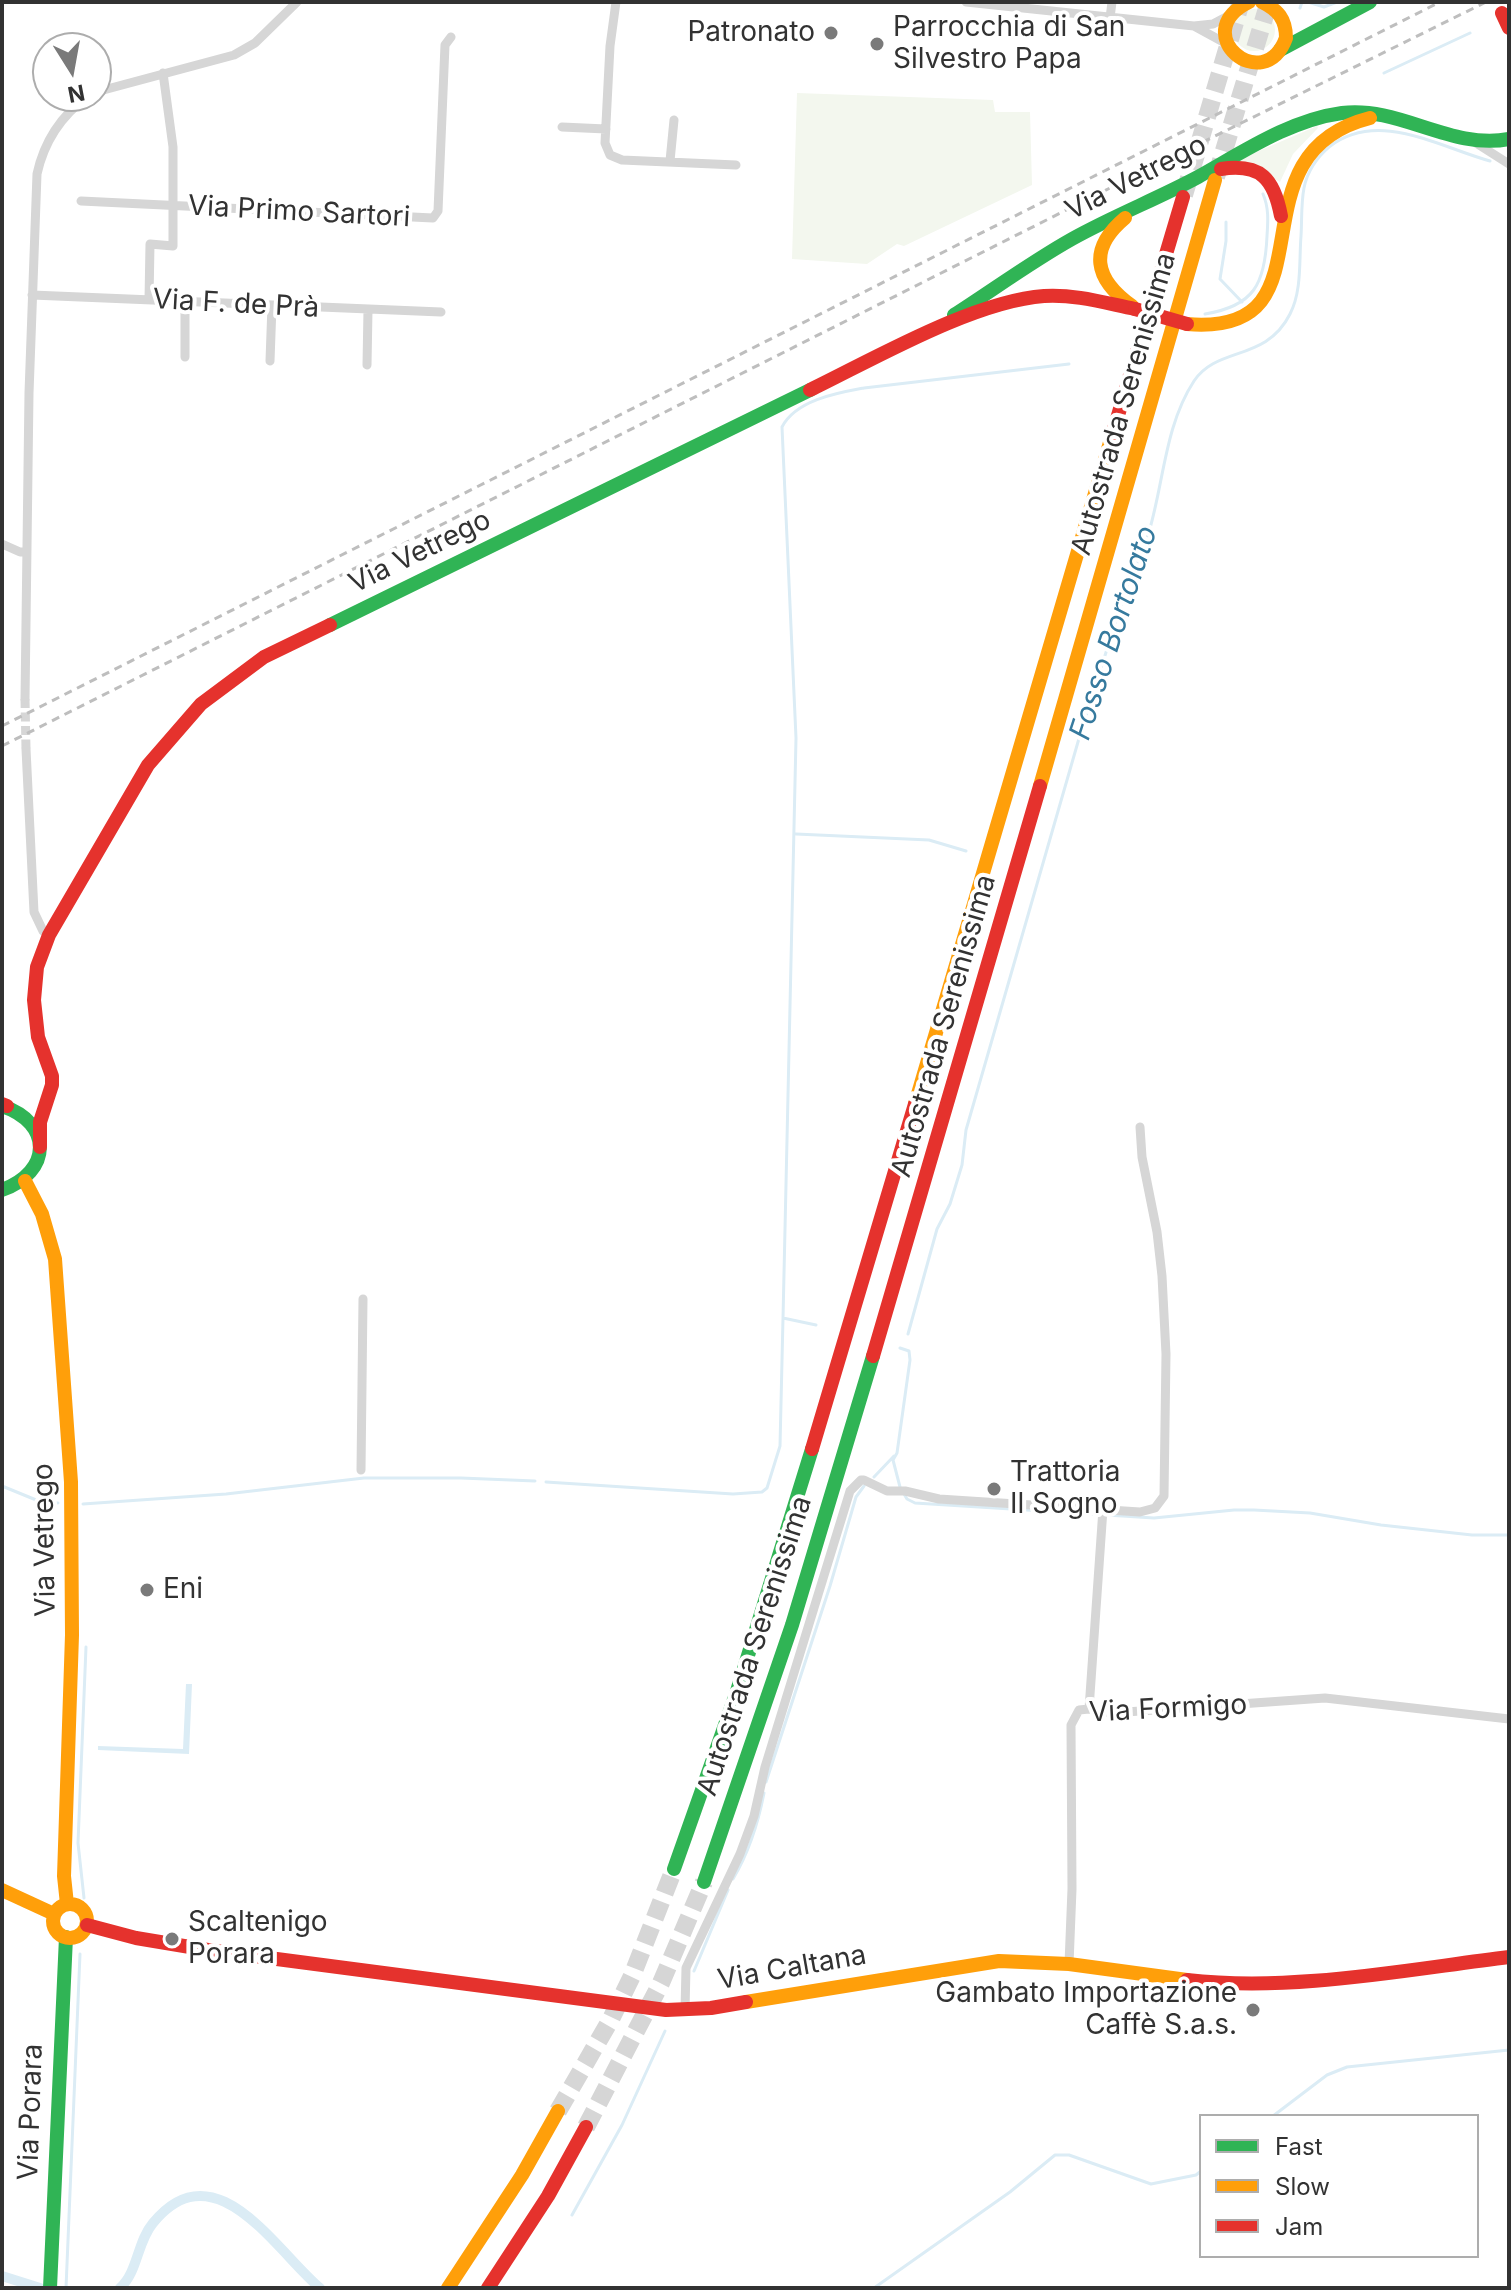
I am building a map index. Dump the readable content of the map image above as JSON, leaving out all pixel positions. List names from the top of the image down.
{
  "streets": {
    "main road": [
      "Via Vetrego",
      "Autostrada Serenissima",
      "Via Caltana",
      "Via Porara"
    ],
    "street": ["Via Primo Sartori", "Via F. de Prà", "Via Formigo"]
  },
  "crossings": [
    ["Via Vetrego", "Via Caltana"],
    ["Via Vetrego", "Via Porara"],
    ["Via Primo Sartori", "Via F. de Prà"],
    ["Via Formigo", "Via Caltana"],
    ["Via Caltana", "Via Porara"]
  ],
  "water": ["Fosso Bortolato"],
  "places": [
    "Patronato",
    "Parrocchia di San Silvestro Papa",
    "Trattoria Il Sogno",
    "Eni",
    "Scaltenigo Porara",
    "Gambato Importazione Caffè S.a.s."
  ],
  "legend": ["Fast", "Slow", "Jam"],
  "north": "bottom"
}
